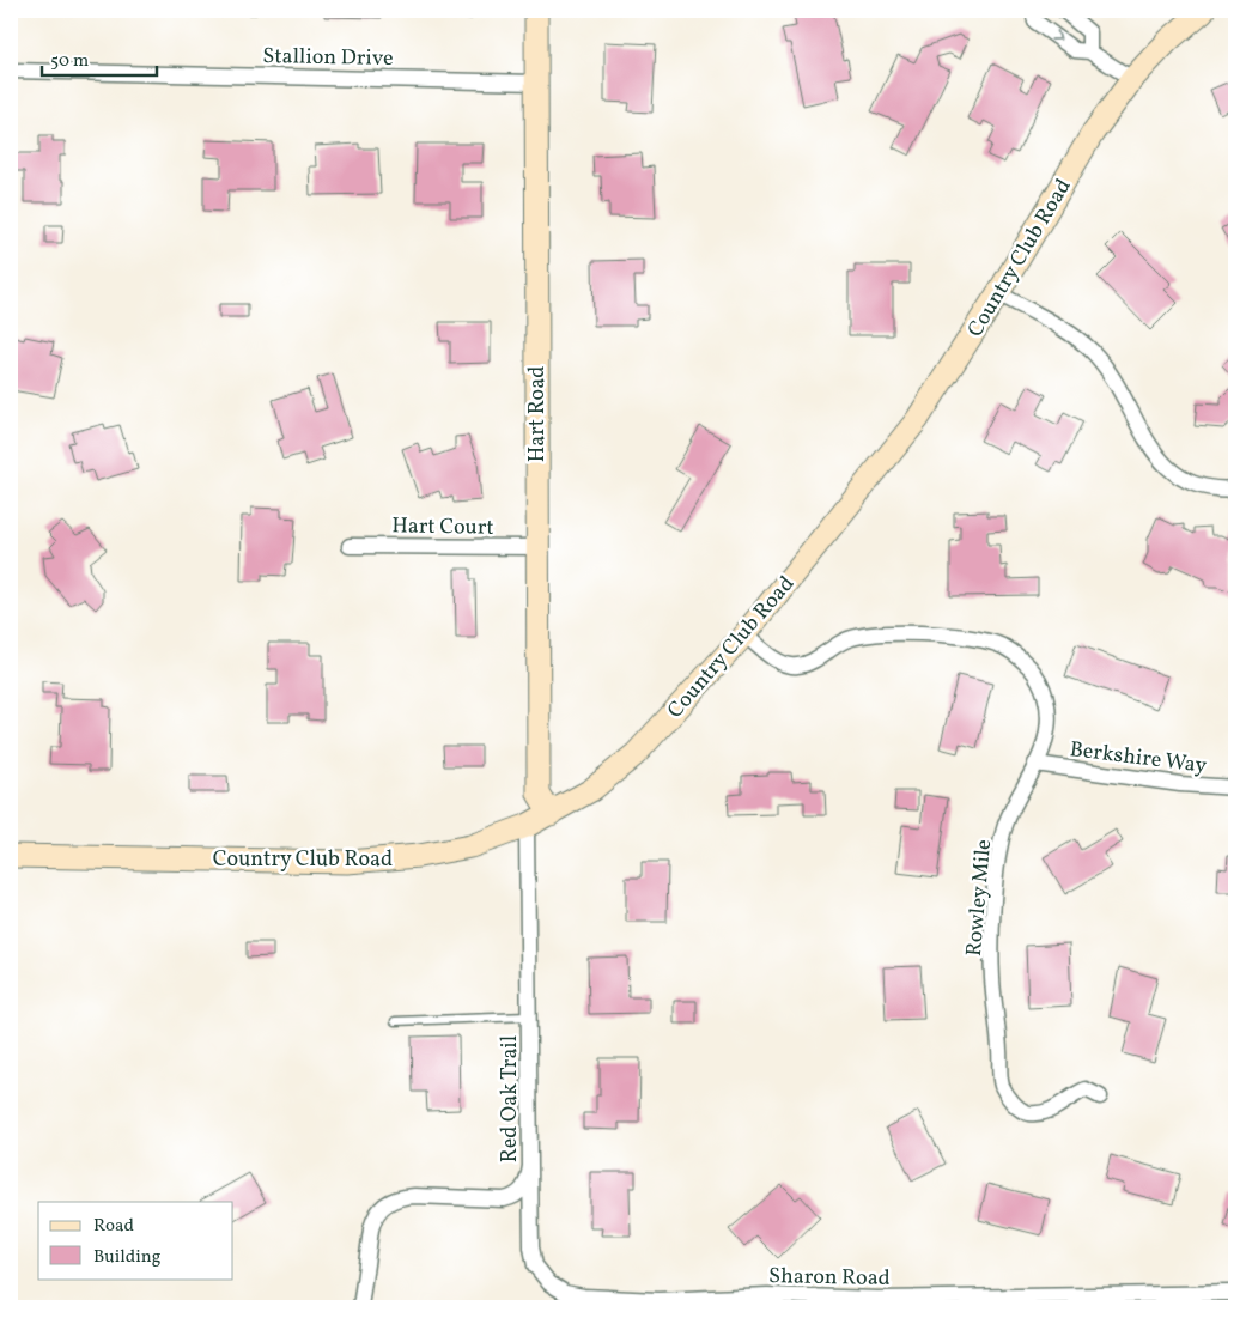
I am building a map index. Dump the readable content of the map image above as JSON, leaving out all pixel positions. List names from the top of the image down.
{
  "streets": {
    "main road": ["Country Club Road", "Hart Road"],
    "street": [
      "Stallion Drive",
      "Hart Court",
      "Berkshire Way",
      "Rowley Mile",
      "Red Oak Trail",
      "Sharon Road"
    ]
  },
  "crossings": [
    ["Stallion Drive", "Hart Road"],
    ["Country Club Road", "Hart Road"],
    ["Country Club Road", "Rowley Mile"],
    ["Country Club Road", "Red Oak Trail"],
    ["Hart Road", "Hart Court"],
    ["Berkshire Way", "Rowley Mile"],
    ["Red Oak Trail", "Sharon Road"]
  ],
  "legend": ["Road", "Building"],
  "scale_bar": "50 m"
}
